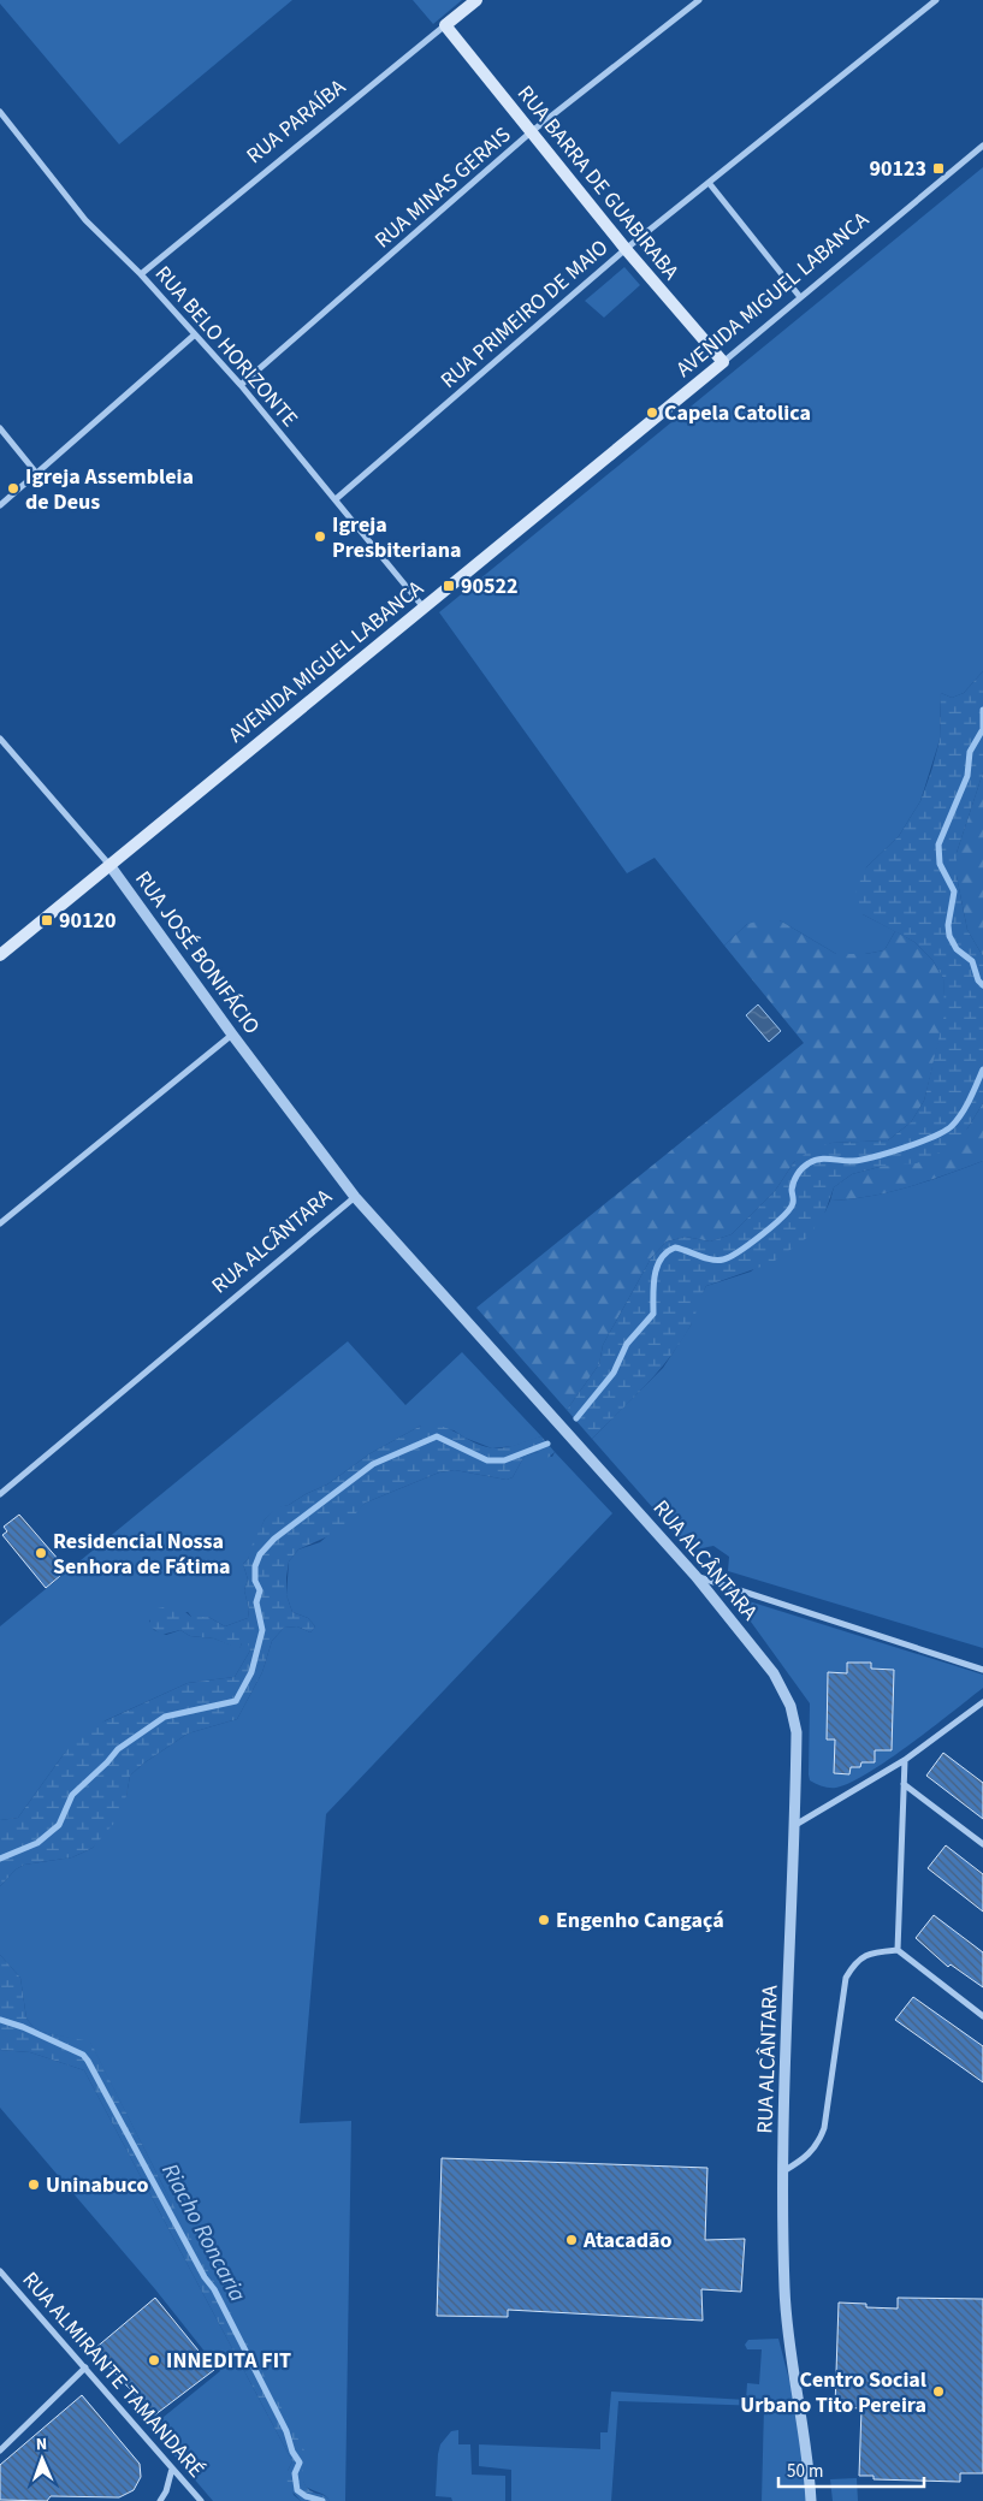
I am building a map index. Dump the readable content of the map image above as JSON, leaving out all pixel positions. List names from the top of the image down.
{
  "streets": {
    "main road": ["RUA PARAÍBA", "RUA BARRA DE GUABIRABA", "AVENIDA MIGUEL LABANCA"],
    "street": [
      "RUA MINAS GERAIS",
      "RUA PRIMEIRO DE MAIO",
      "RUA BELO HORIZONTE",
      "RUA JOSÉ BONIFÁCIO",
      "RUA ALCÂNTARA",
      "RUA ALMIRANTE TAMANDARÉ"
    ]
  },
  "crossings": [
    ["RUA PARAÍBA", "RUA BARRA DE GUABIRABA"],
    ["RUA PARAÍBA", "RUA BELO HORIZONTE"],
    ["RUA BARRA DE GUABIRABA", "RUA MINAS GERAIS"],
    ["RUA BARRA DE GUABIRABA", "AVENIDA MIGUEL LABANCA"],
    ["RUA BARRA DE GUABIRABA", "RUA PRIMEIRO DE MAIO"],
    ["RUA MINAS GERAIS", "RUA BELO HORIZONTE"],
    ["AVENIDA MIGUEL LABANCA", "RUA BELO HORIZONTE"],
    ["AVENIDA MIGUEL LABANCA", "RUA JOSÉ BONIFÁCIO"],
    ["RUA PRIMEIRO DE MAIO", "RUA BELO HORIZONTE"],
    ["RUA JOSÉ BONIFÁCIO", "RUA ALCÂNTARA"]
  ],
  "water": ["Riacho Roncaria"],
  "places": {
    "transit": ["90123", "90522", "90120"],
    "other": [
      "Capela Catolica",
      "Igreja Assembleia de Deus",
      "Igreja Presbiteriana",
      "Residencial Nossa Senhora de Fátima",
      "Engenho Cangaçá",
      "Uninabuco",
      "Atacadão",
      "INNEDITA FIT",
      "Centro Social Urbano Tito Pereira"
    ]
  },
  "scale_bar": "50 m",
  "north": "top"
}
